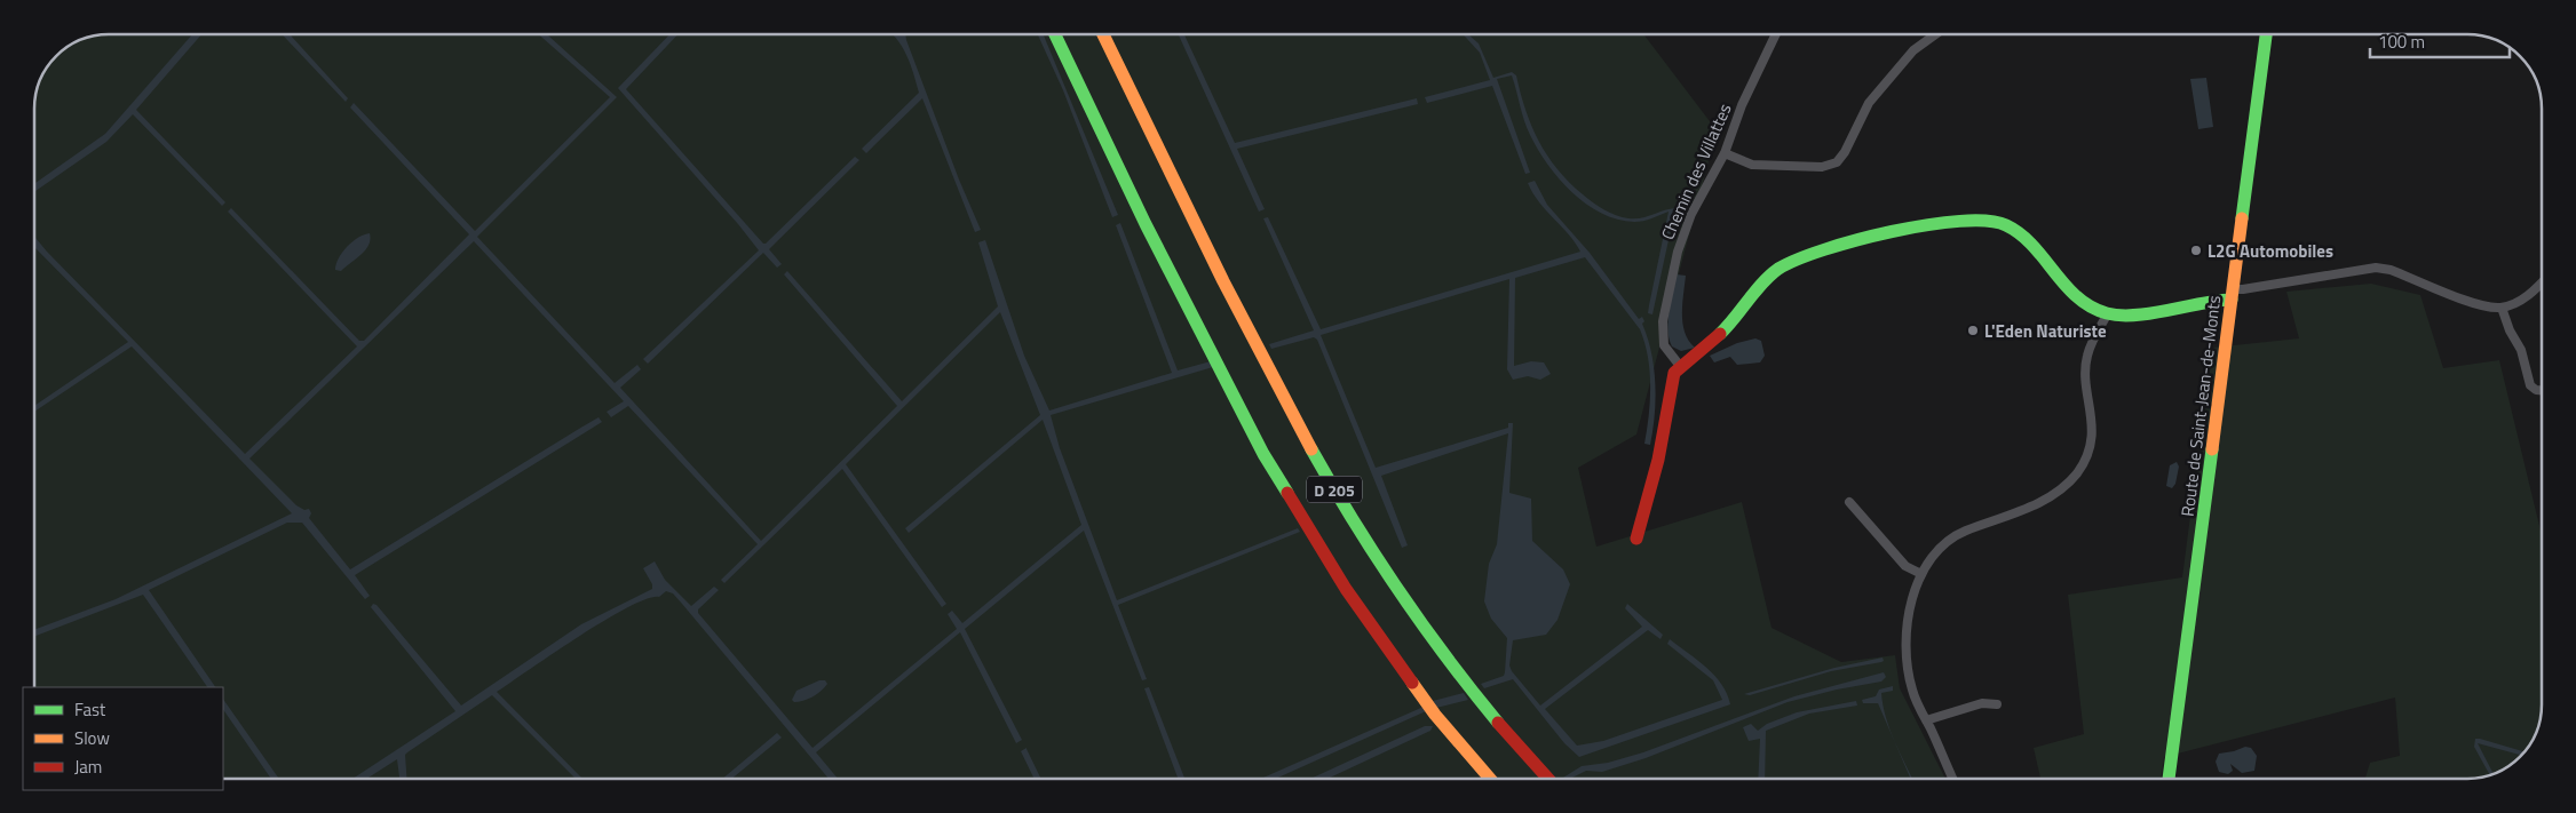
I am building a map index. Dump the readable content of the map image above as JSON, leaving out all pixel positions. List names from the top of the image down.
{
  "streets": {
    "street": ["Chemin des Villattes", "Route de Saint-Jean-de-Monts", "D 205"]
  },
  "places": ["L2G Automobiles", "L'Eden Naturiste"],
  "legend": ["Fast", "Slow", "Jam"],
  "scale_bar": "100 m"
}
